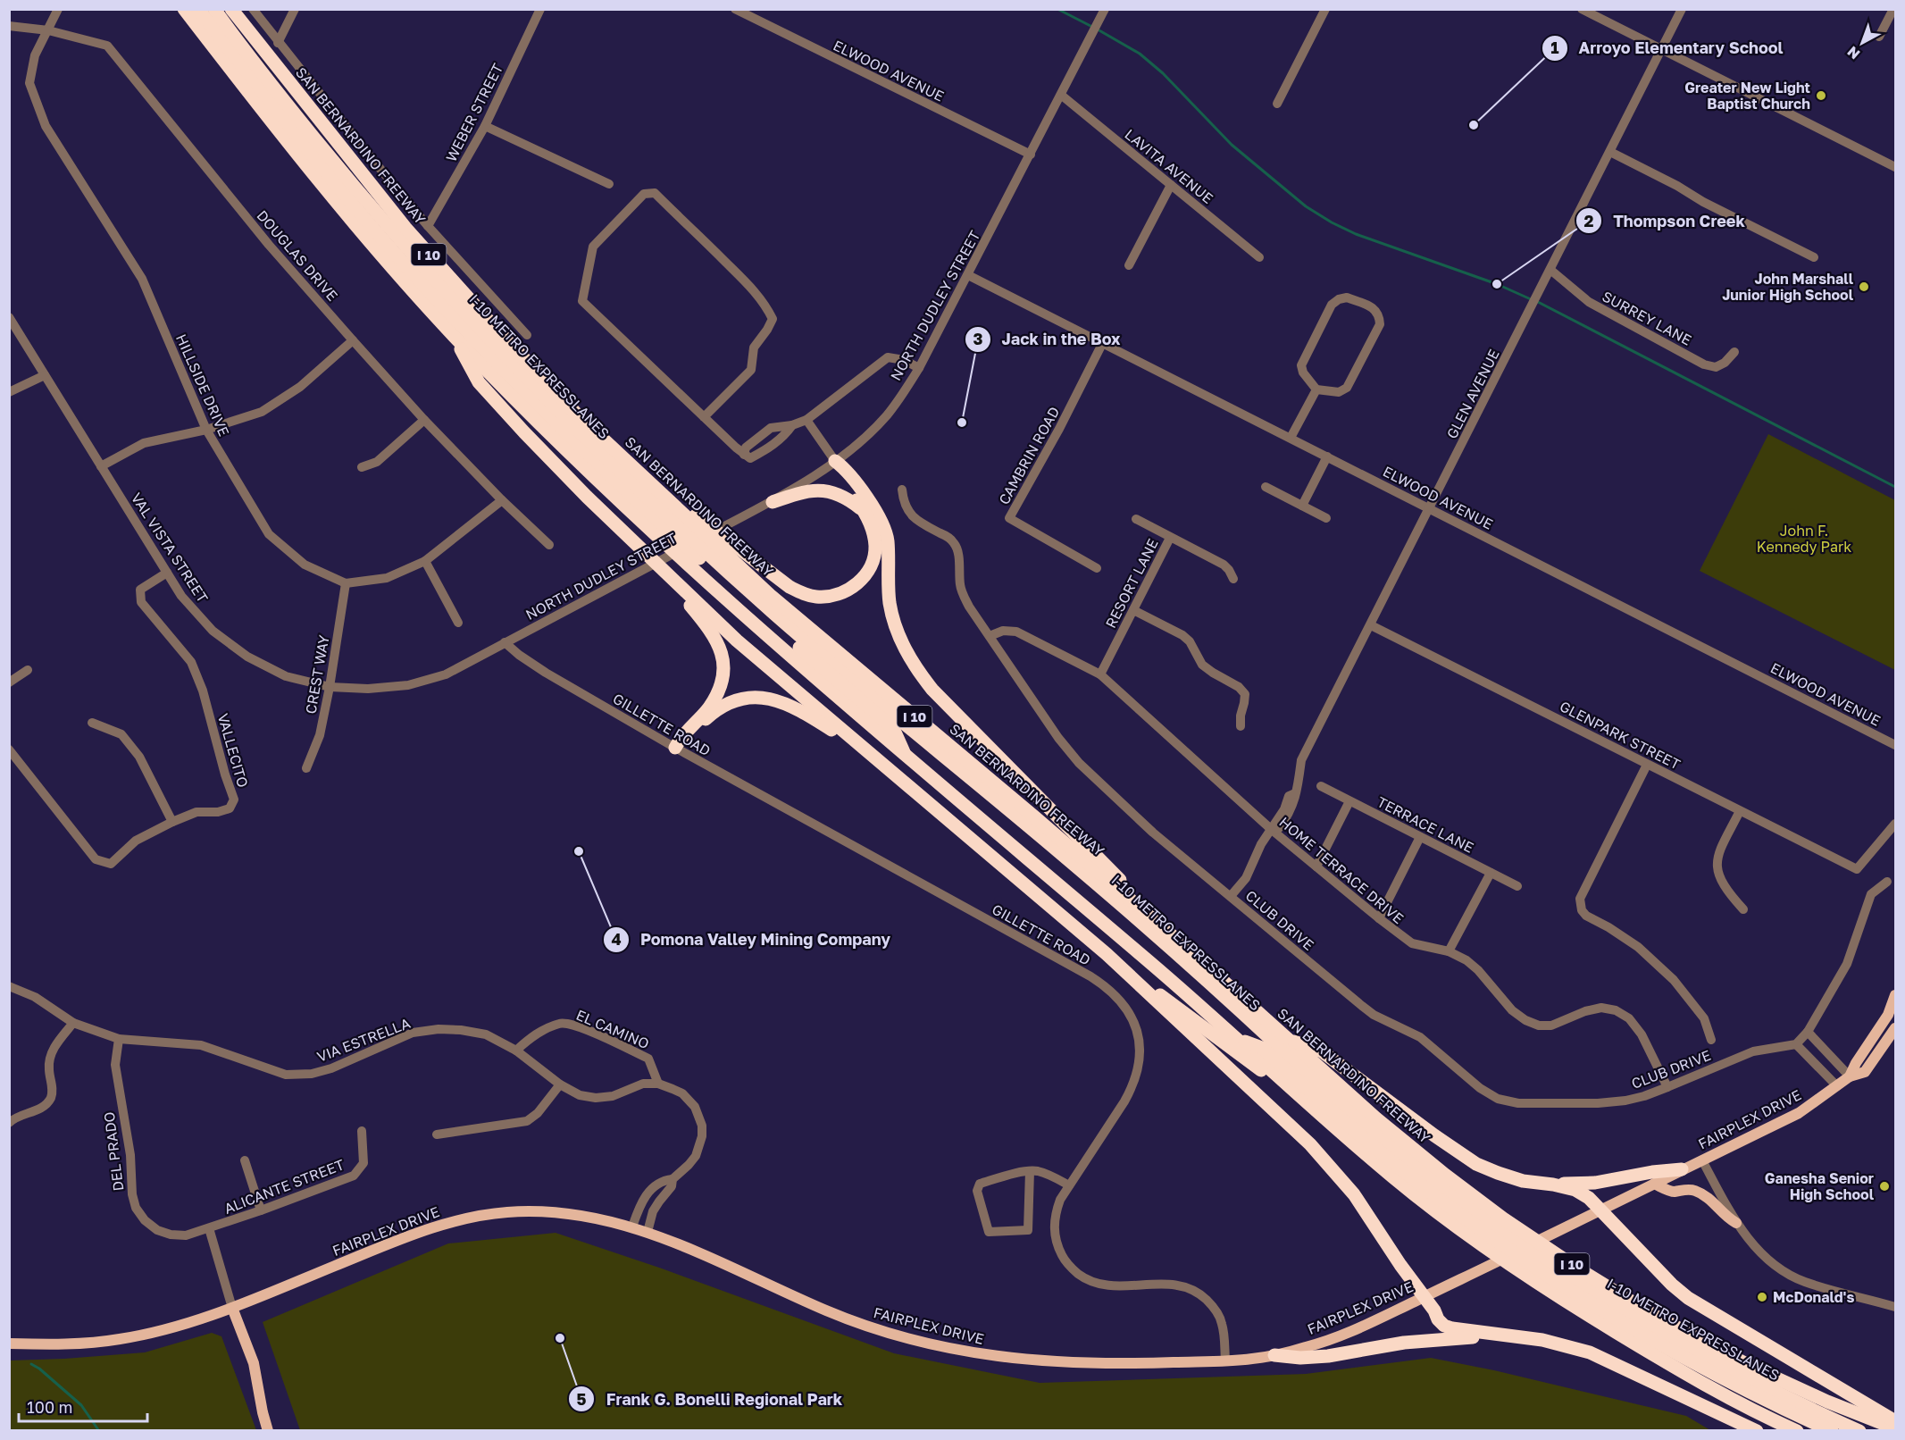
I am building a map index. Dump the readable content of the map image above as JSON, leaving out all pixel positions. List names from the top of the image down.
{
  "streets": {
    "highway": ["SAN BERNARDINO FREEWAY", "I 10", "I-10 METRO EXPRESSLANES"],
    "main road": ["FAIRPLEX DRIVE"],
    "street": [
      "ELWOOD AVENUE",
      "WEBER STREET",
      "LAVITA AVENUE",
      "DOUGLAS DRIVE",
      "NORTH DUDLEY STREET",
      "SURREY LANE",
      "HILLSIDE DRIVE",
      "GLEN AVENUE",
      "CAMBRIN ROAD",
      "VAL VISTA STREET",
      "RESORT LANE",
      "CREST WAY",
      "GILLETTE ROAD",
      "GLENPARK STREET",
      "VALLECITO",
      "TERRACE LANE",
      "HOME TERRACE DRIVE",
      "CLUB DRIVE",
      "EL CAMINO",
      "VIA ESTRELLA",
      "DEL PRADO",
      "ALICANTE STREET"
    ]
  },
  "crossings": [
    ["ELWOOD AVENUE", "NORTH DUDLEY STREET"],
    ["ELWOOD AVENUE", "GLEN AVENUE"],
    ["ELWOOD AVENUE", "CAMBRIN ROAD"],
    ["LAVITA AVENUE", "NORTH DUDLEY STREET"],
    ["I 10", "I-10 METRO EXPRESSLANES"],
    ["DOUGLAS DRIVE", "HILLSIDE DRIVE"],
    ["NORTH DUDLEY STREET", "VAL VISTA STREET"],
    ["NORTH DUDLEY STREET", "GILLETTE ROAD"],
    ["SURREY LANE", "GLEN AVENUE"],
    ["HILLSIDE DRIVE", "CREST WAY"],
    ["GLEN AVENUE", "GLENPARK STREET"],
    ["GLEN AVENUE", "HOME TERRACE DRIVE"],
    ["GLEN AVENUE", "CLUB DRIVE"],
    ["VAL VISTA STREET", "CREST WAY"],
    ["VAL VISTA STREET", "GILLETTE ROAD"],
    ["VAL VISTA STREET", "VALLECITO"],
    ["RESORT LANE", "HOME TERRACE DRIVE"],
    ["GILLETTE ROAD", "FAIRPLEX DRIVE"],
    ["HOME TERRACE DRIVE", "CLUB DRIVE"],
    ["EL CAMINO", "VIA ESTRELLA"],
    ["VIA ESTRELLA", "DEL PRADO"],
    ["DEL PRADO", "ALICANTE STREET"]
  ],
  "parks": ["John F. Kennedy Park"],
  "places": [
    "Greater New Light Baptist Church",
    "Arroyo Elementary School",
    "Thompson Creek",
    "John Marshall Junior High School",
    "Jack in the Box",
    "Pomona Valley Mining Company",
    "Ganesha Senior High School",
    "McDonald's",
    "Frank G. Bonelli Regional Park"
  ],
  "scale_bar": "100 m",
  "north": "bottom left"
}
